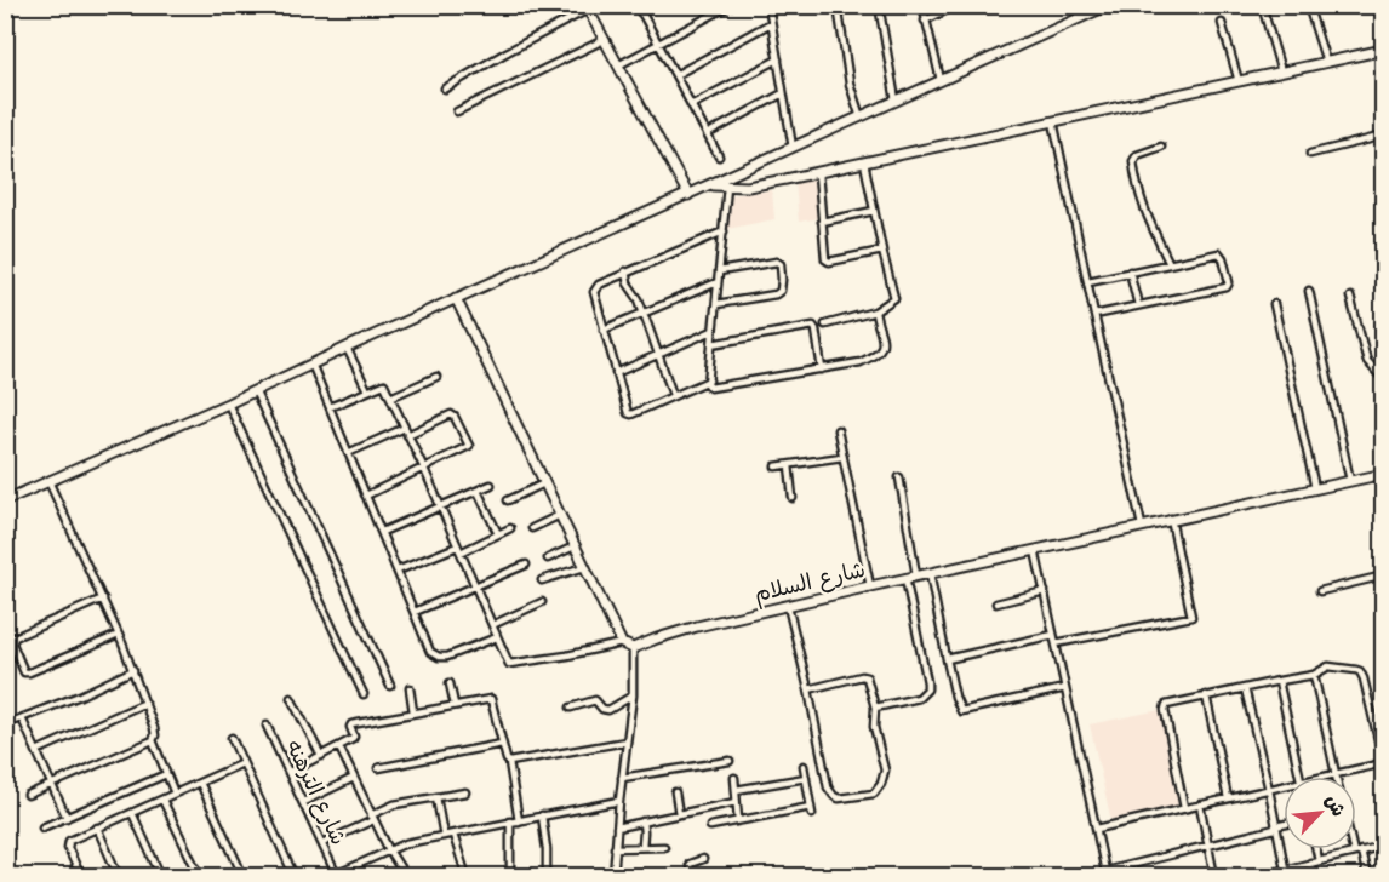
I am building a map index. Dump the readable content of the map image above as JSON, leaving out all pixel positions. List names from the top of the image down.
{
  "streets": {
    "main road": ["شارع السلام"],
    "street": ["شارع الترهنه"]
  },
  "north": "top right"
}
